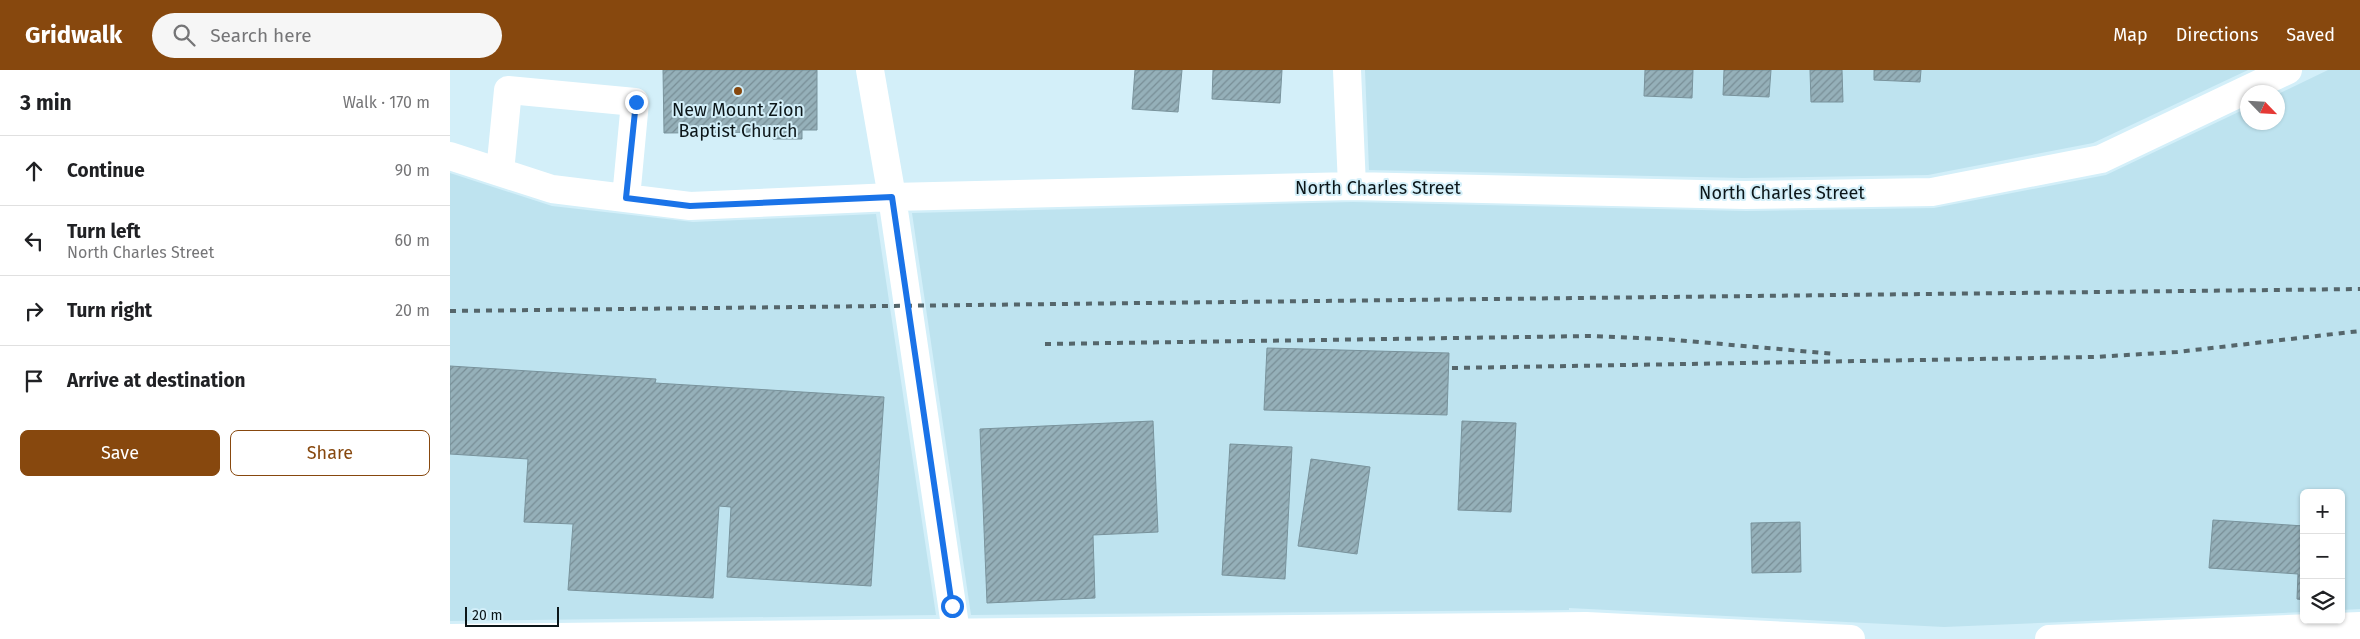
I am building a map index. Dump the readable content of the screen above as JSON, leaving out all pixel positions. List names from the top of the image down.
{
  "streets": {
    "street": ["North Charles Street"]
  },
  "places": ["New Mount Zion Baptist Church"],
  "scale_bar": "20 m",
  "north": "bottom right",
  "page": {
    "header": "Gridwalk",
    "search": "Search here",
    "nav": ["Map", "Directions", "Saved"],
    "heading": ["3 min", "Walk · 170 m"],
    "list": [
      ["Continue", "90 m"],
      ["Turn left", "North Charles Street", "60 m"],
      ["Turn right", "20 m"],
      "Arrive at destination"
    ],
    "buttons": ["Save", "Share"],
    "map_buttons": ["+", "−"],
    "scale": "20 m"
  }
}
